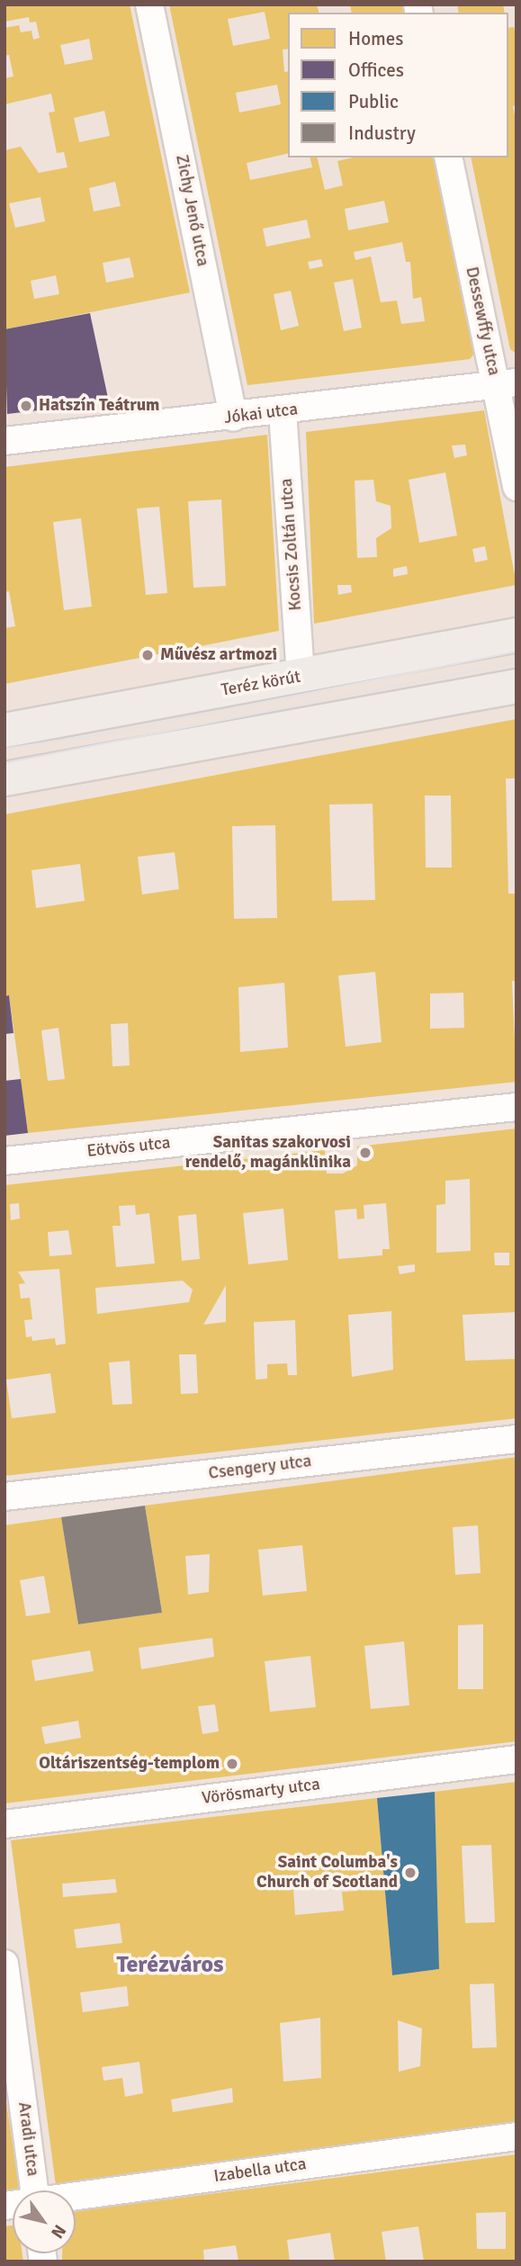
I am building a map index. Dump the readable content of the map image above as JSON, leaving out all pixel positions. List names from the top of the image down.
{
  "streets": {
    "main road": ["Teréz körút"],
    "street": [
      "Zichy Jenő utca",
      "Dessewffy utca",
      "Jókai utca",
      "Kocsis Zoltán utca",
      "Eötvös utca",
      "Csengery utca",
      "Vörösmarty utca",
      "Aradi utca",
      "Izabella utca"
    ]
  },
  "crossings": [
    ["Zichy Jenő utca", "Jókai utca"],
    ["Dessewffy utca", "Jókai utca"],
    ["Jókai utca", "Kocsis Zoltán utca"],
    ["Kocsis Zoltán utca", "Teréz körút"]
  ],
  "districts": ["Terézváros"],
  "places": [
    "Hatszín Teátrum",
    "Művész artmozi",
    "Sanitas szakorvosi rendelő, magánklinika",
    "Oltáriszentség-templom",
    "Saint Columba's Church of Scotland"
  ],
  "legend": [
    "Homes",
    "Offices",
    "Public",
    "Industry"
  ],
  "north": "bottom right"
}
